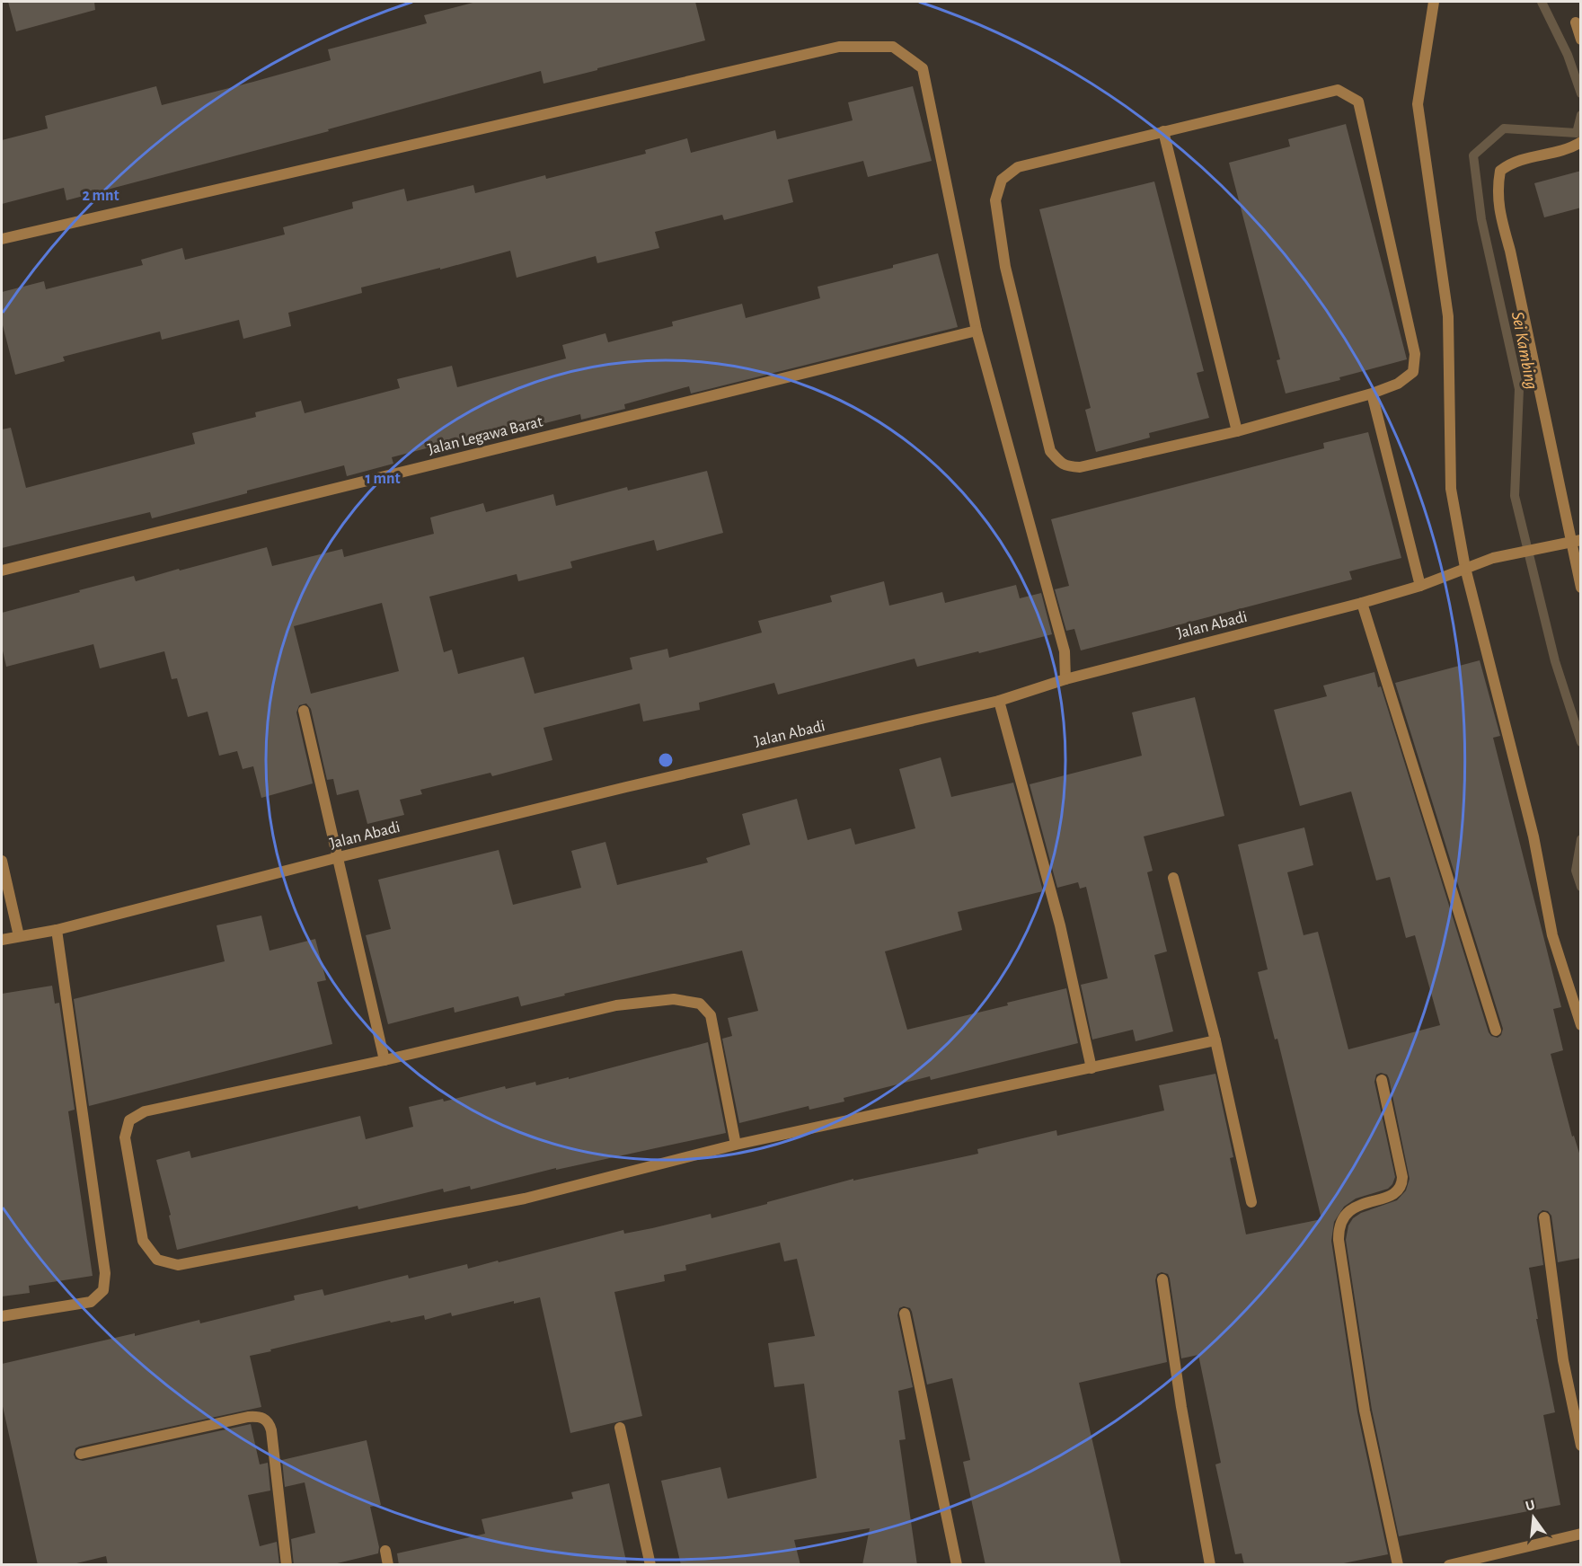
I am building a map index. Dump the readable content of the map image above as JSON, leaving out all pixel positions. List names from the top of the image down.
{
  "streets": {
    "street": ["Jalan Legawa Barat", "Jalan Abadi"]
  },
  "water": ["Sei Kambing"],
  "north": "top",
  "rings": ["2 mnt", "1 mnt"]
}
